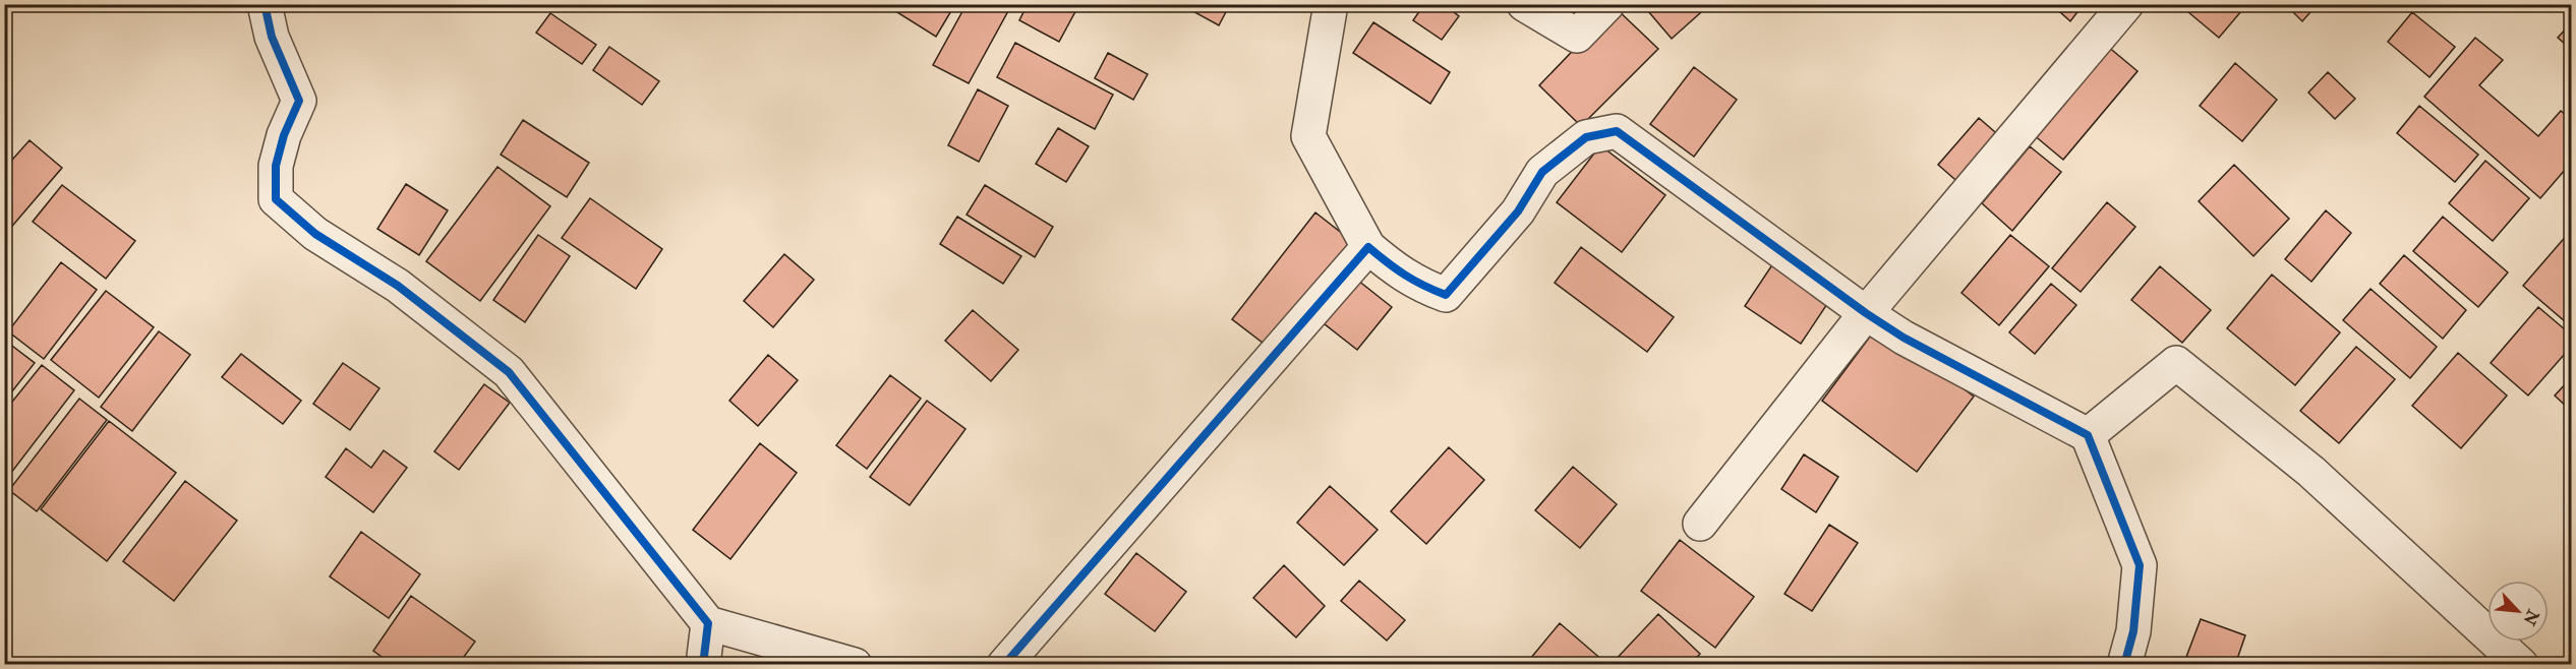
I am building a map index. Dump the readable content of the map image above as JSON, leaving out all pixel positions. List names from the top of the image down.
{
  "north": "bottom right"
}
